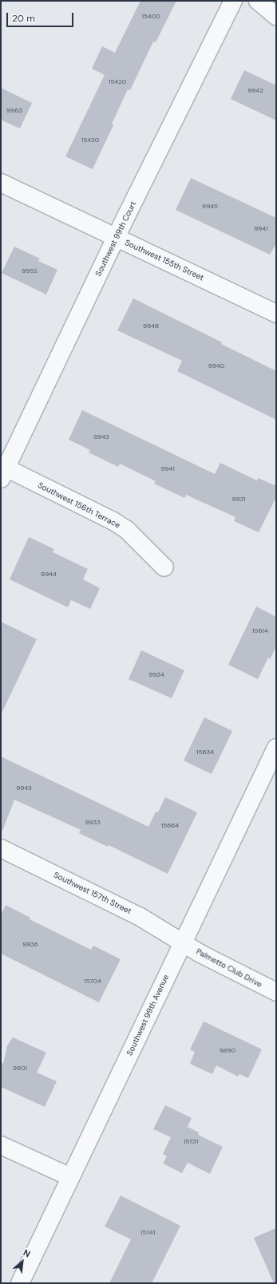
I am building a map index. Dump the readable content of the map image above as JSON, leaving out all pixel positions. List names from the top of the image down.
{
  "streets": {
    "street": [
      "Southwest 99th Court",
      "Southwest 155th Street",
      "Southwest 156th Terrace",
      "Southwest 157th Street",
      "Palmetto Club Drive",
      "Southwest 99th Avenue"
    ]
  },
  "crossings": [
    ["Southwest 99th Court", "Southwest 155th Street"],
    ["Southwest 99th Court", "Southwest 156th Terrace"],
    ["Southwest 157th Street", "Palmetto Club Drive"],
    ["Southwest 157th Street", "Southwest 99th Avenue"],
    ["Palmetto Club Drive", "Southwest 99th Avenue"]
  ],
  "house_numbers": [
    "15400",
    "15420",
    "9942",
    "9963",
    "15430",
    "9945",
    "9941",
    "9952",
    "9946",
    "9940",
    "9943",
    "9941",
    "9931",
    "9944",
    "15614",
    "9934",
    "15634",
    "9943",
    "9933",
    "15664",
    "9936",
    "15704",
    "9890",
    "9901",
    "15731",
    "15741"
  ],
  "scale_bar": "20 m",
  "north": "top right"
}
